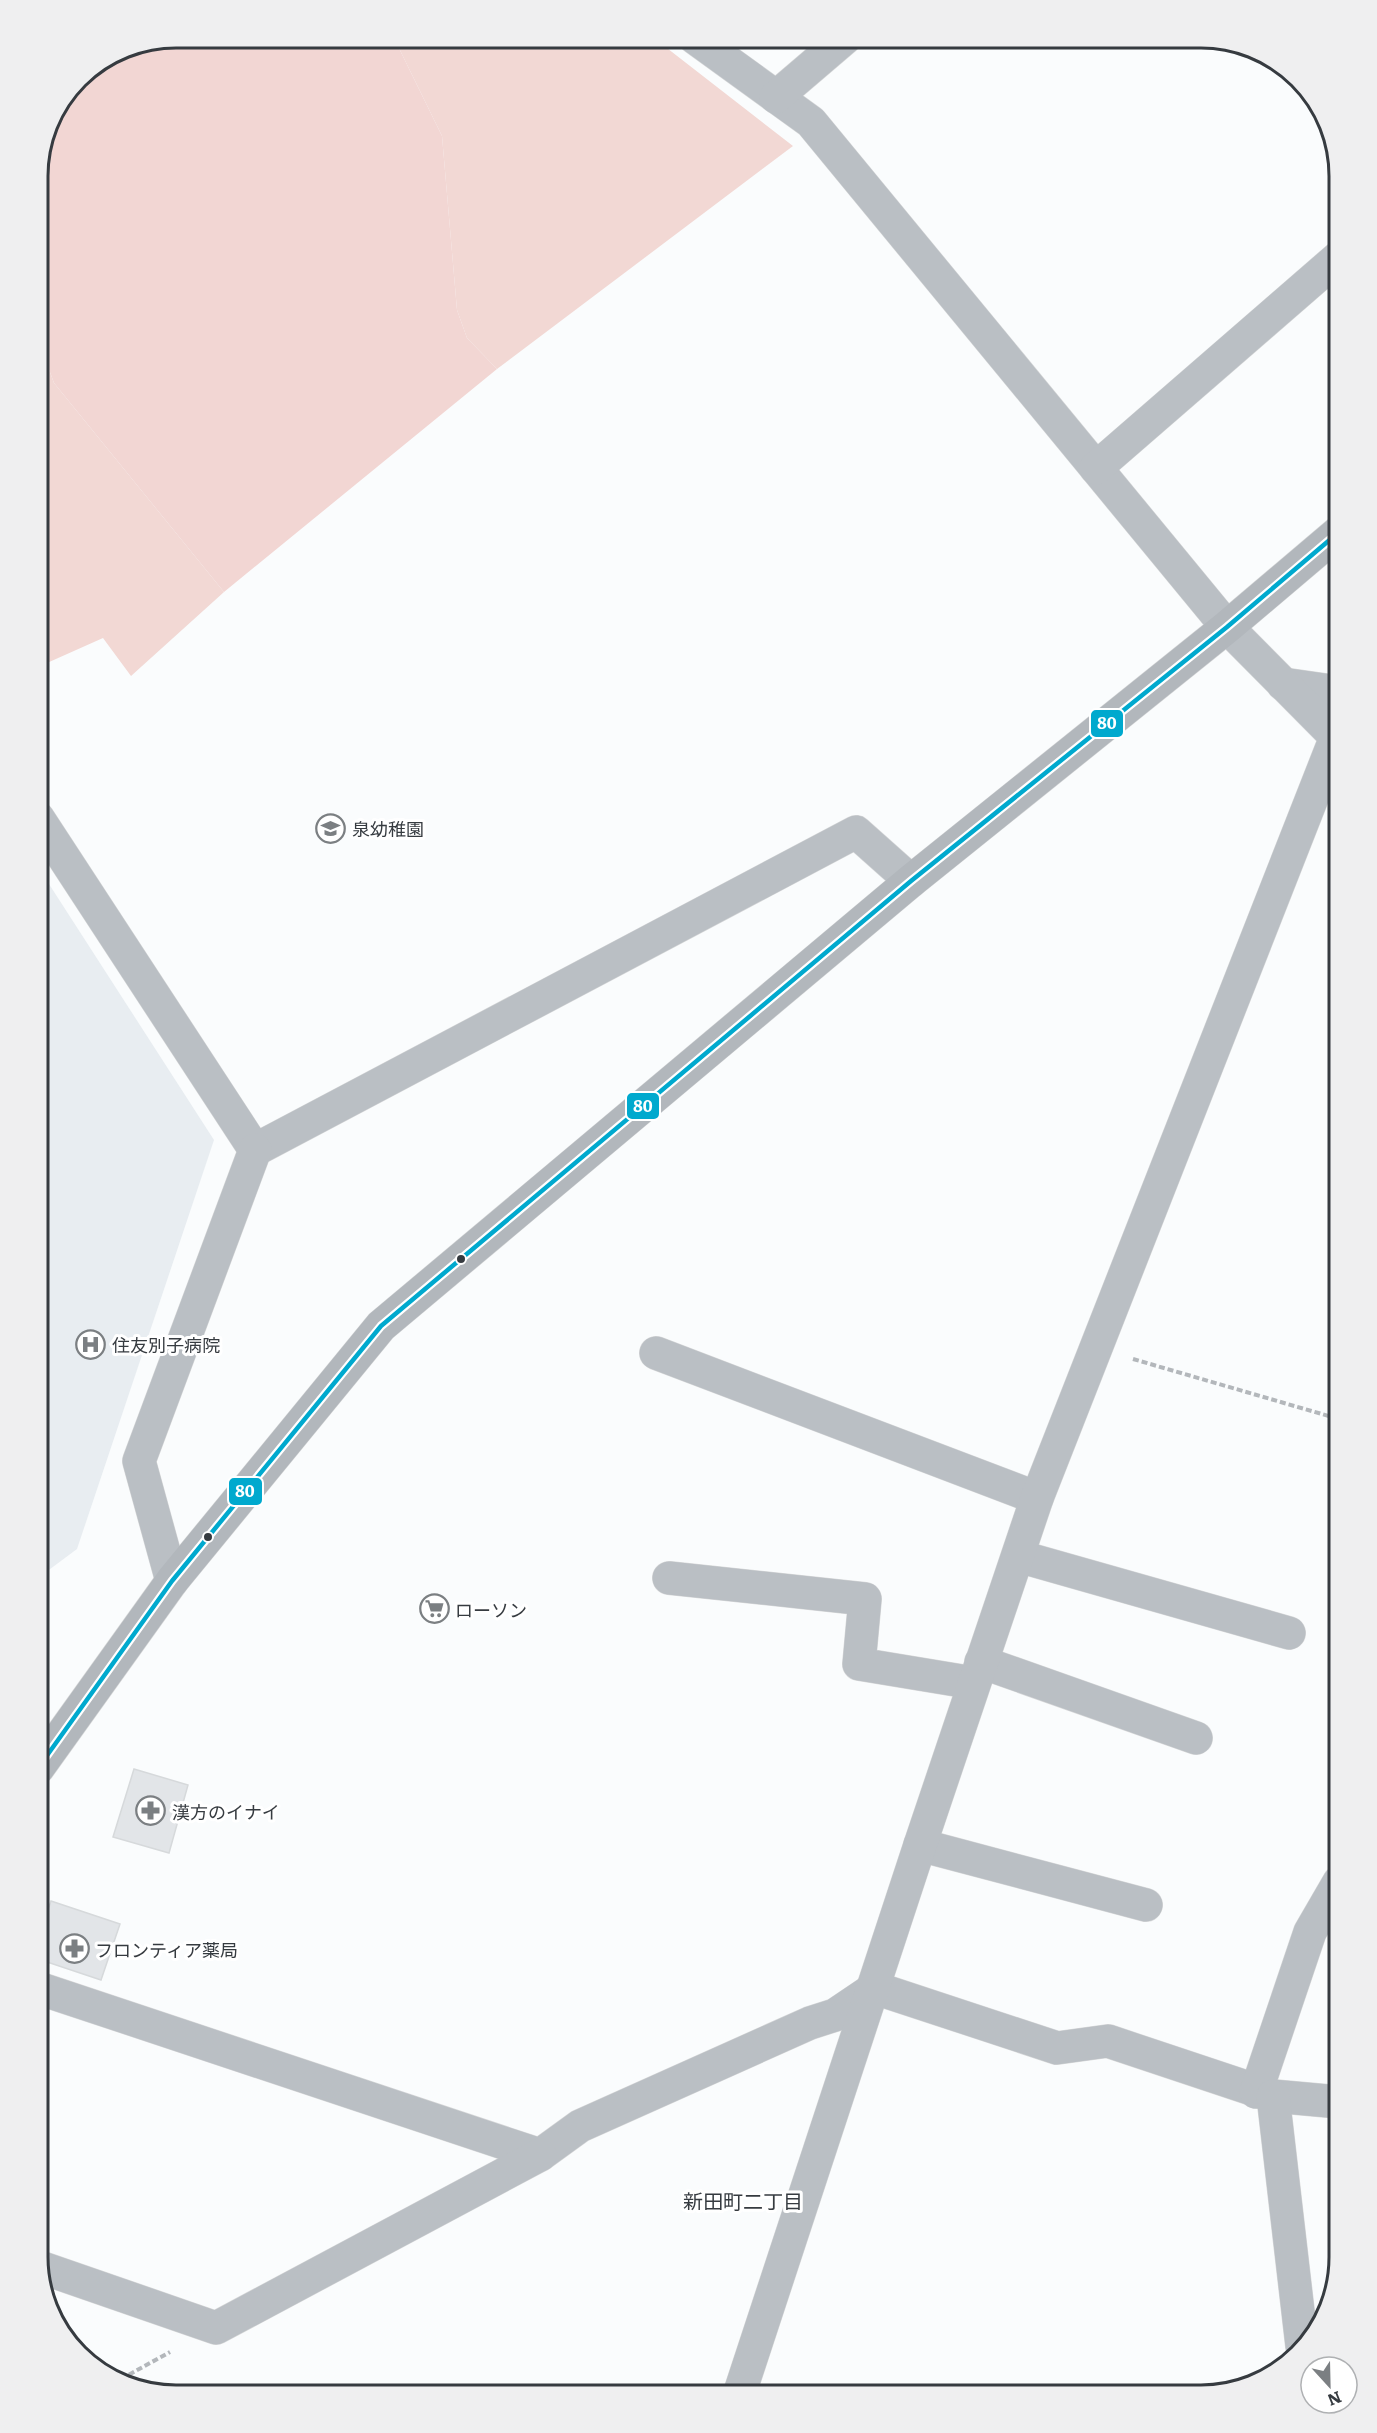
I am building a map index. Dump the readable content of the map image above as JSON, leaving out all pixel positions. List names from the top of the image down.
{
  "districts": ["新田町二丁目"],
  "places": {
    "school or university": ["泉幼稚園"],
    "hospital": ["住友別子病院"],
    "supermarket": ["ローソン"],
    "pharmacy": ["漢方のイナイ", "フロンティア薬局"]
  },
  "lines": ["transit line 80"],
  "north": "bottom"
}
